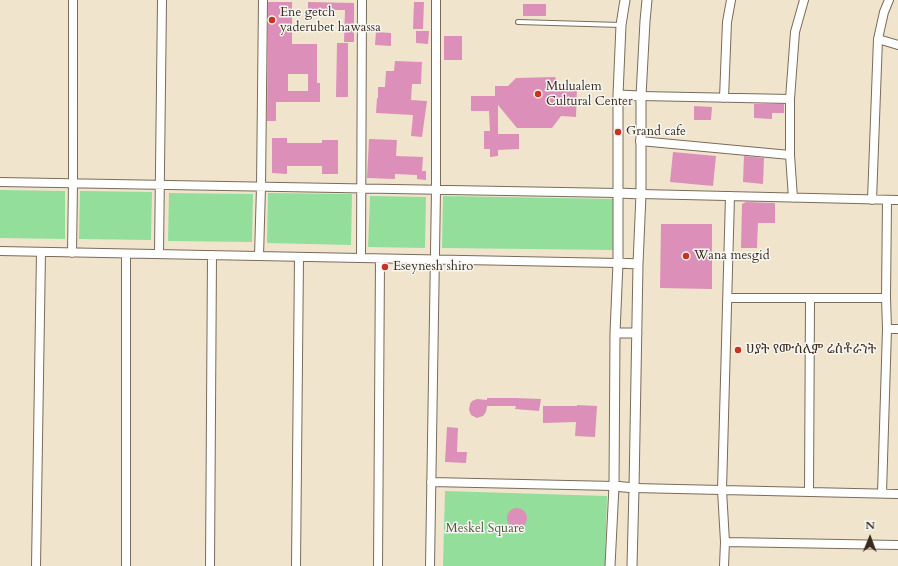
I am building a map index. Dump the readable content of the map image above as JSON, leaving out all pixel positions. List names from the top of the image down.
{
  "parks": ["Meskel Square"],
  "places": [
    "Ene getch yaderubet hawassa",
    "Mulualem Cultural Center",
    "Grand cafe",
    "Wana mesgid",
    "Eseynesh shiro",
    "ሀያት የሙስሊም ሬስቶራንት"
  ],
  "north": "top"
}
